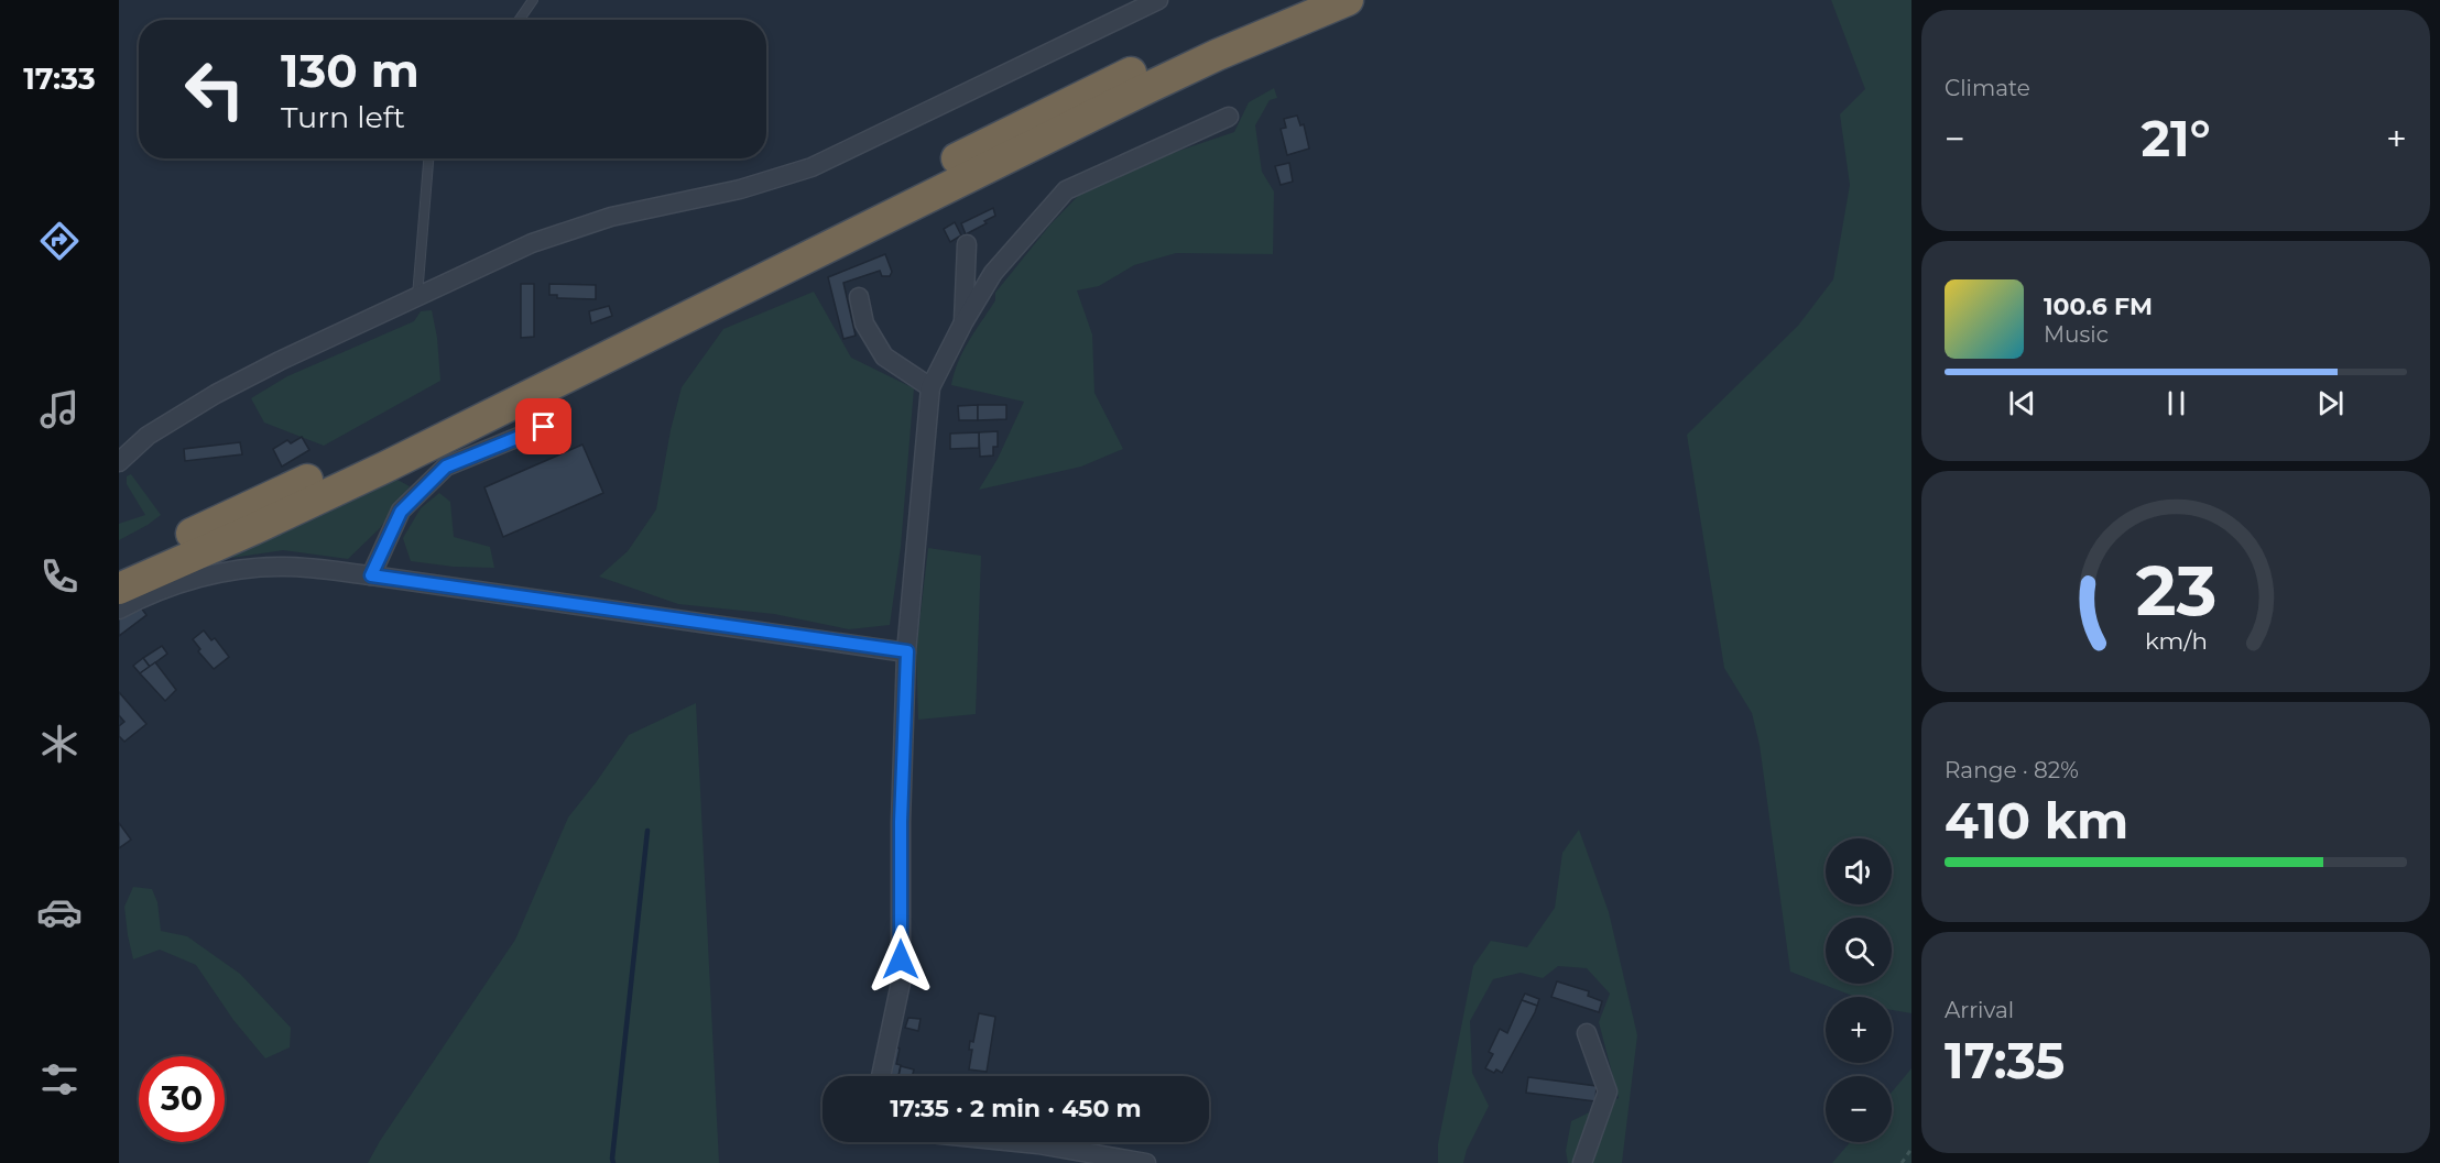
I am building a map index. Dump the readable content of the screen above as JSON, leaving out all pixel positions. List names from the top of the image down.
{
  "page": {
    "tabs": "17:33",
    "tile": [
      "Climate",
      ["Range · 82%", "410 km"],
      ["Arrival", "17:35"]
    ],
    "turn": ["130 m", "Turn left"],
    "heat": ["−", "21°", "+"],
    "song": ["100.6 FM", "Music"],
    "map_buttons": ["+", "−"],
    "limit": "30",
    "trip": "17:35 · 2 min · 450 m",
    "gauge": ["23", "km/h"]
  }
}
